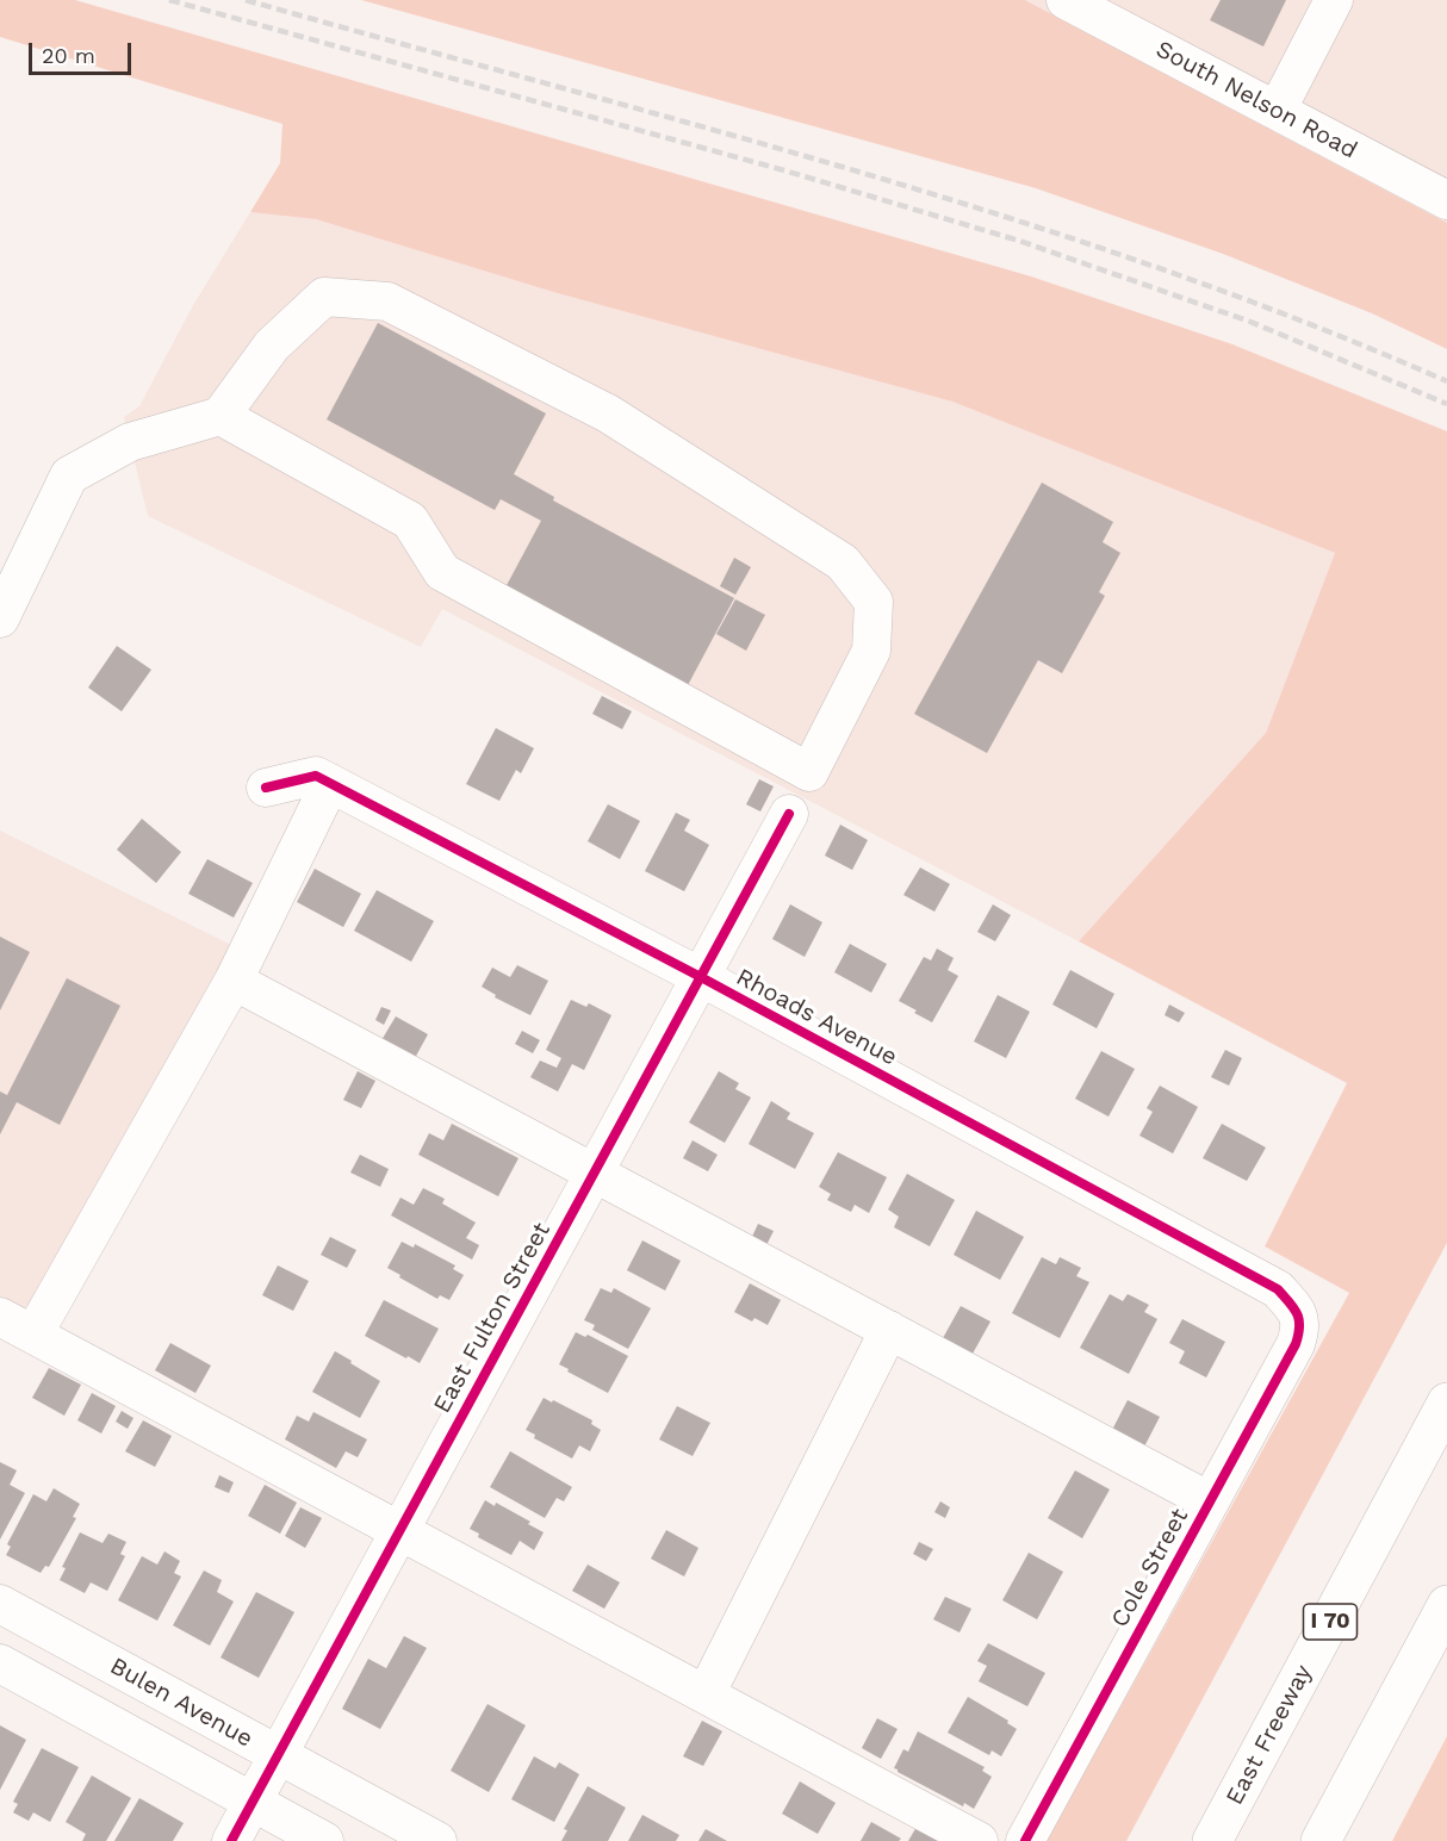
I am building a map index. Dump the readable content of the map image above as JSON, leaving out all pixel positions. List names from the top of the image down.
{
  "streets": {
    "highway": ["I 70", "East Freeway"],
    "street": [
      "South Nelson Road",
      "Rhoads Avenue",
      "East Fulton Street",
      "Cole Street",
      "Bulen Avenue"
    ]
  },
  "crossings": [
    ["Rhoads Avenue", "East Fulton Street"],
    ["Rhoads Avenue", "Cole Street"],
    ["East Fulton Street", "Bulen Avenue"]
  ],
  "scale_bar": "20 m"
}
